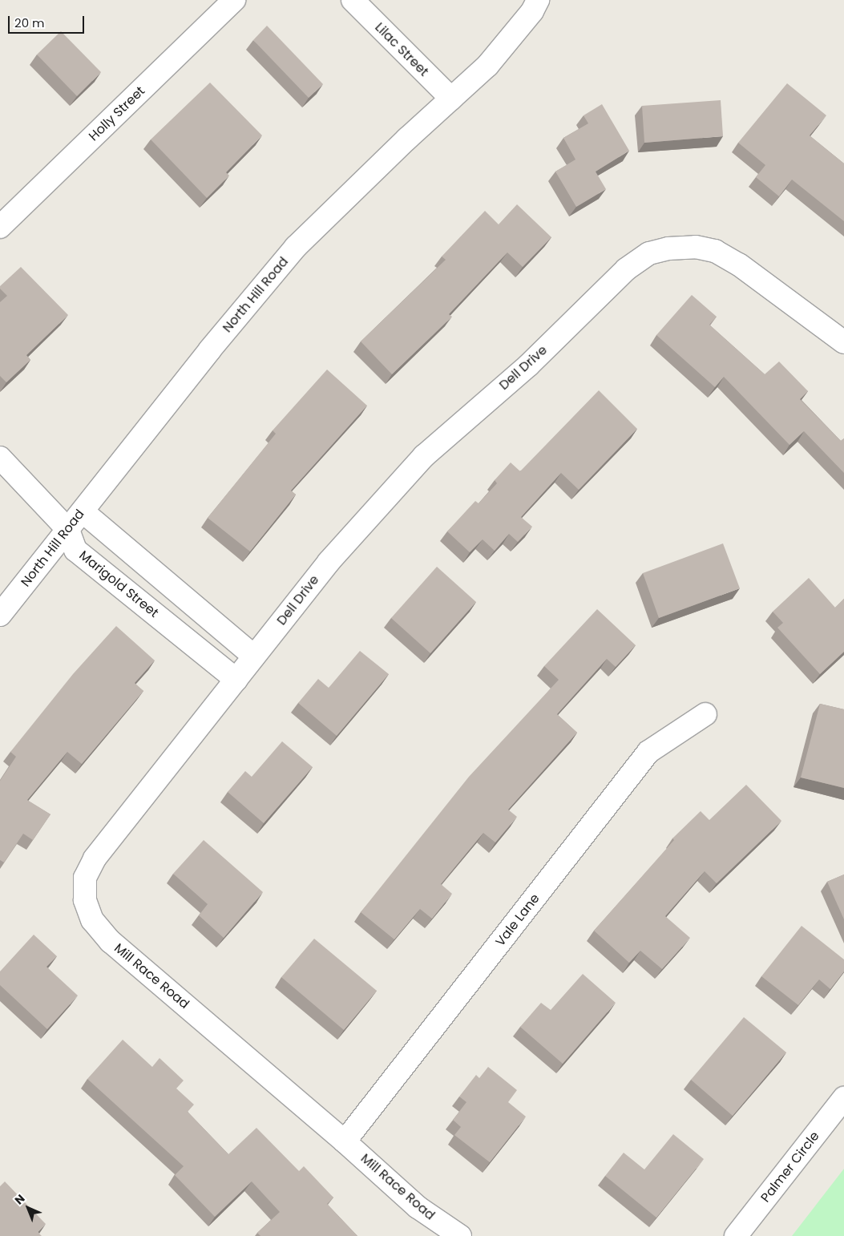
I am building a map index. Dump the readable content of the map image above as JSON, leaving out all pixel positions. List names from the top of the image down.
{
  "streets": {
    "street": [
      "Lilac Street",
      "Holly Street",
      "North Hill Road",
      "Dell Drive",
      "Marigold Street",
      "Vale Lane",
      "Mill Race Road",
      "Palmer Circle"
    ]
  },
  "crossings": [
    ["Lilac Street", "North Hill Road"],
    ["North Hill Road", "Marigold Street"],
    ["Dell Drive", "Mill Race Road"],
    ["Marigold Street", "Mill Race Road"],
    ["Vale Lane", "Mill Race Road"]
  ],
  "scale_bar": "20 m",
  "north": "top left"
}
